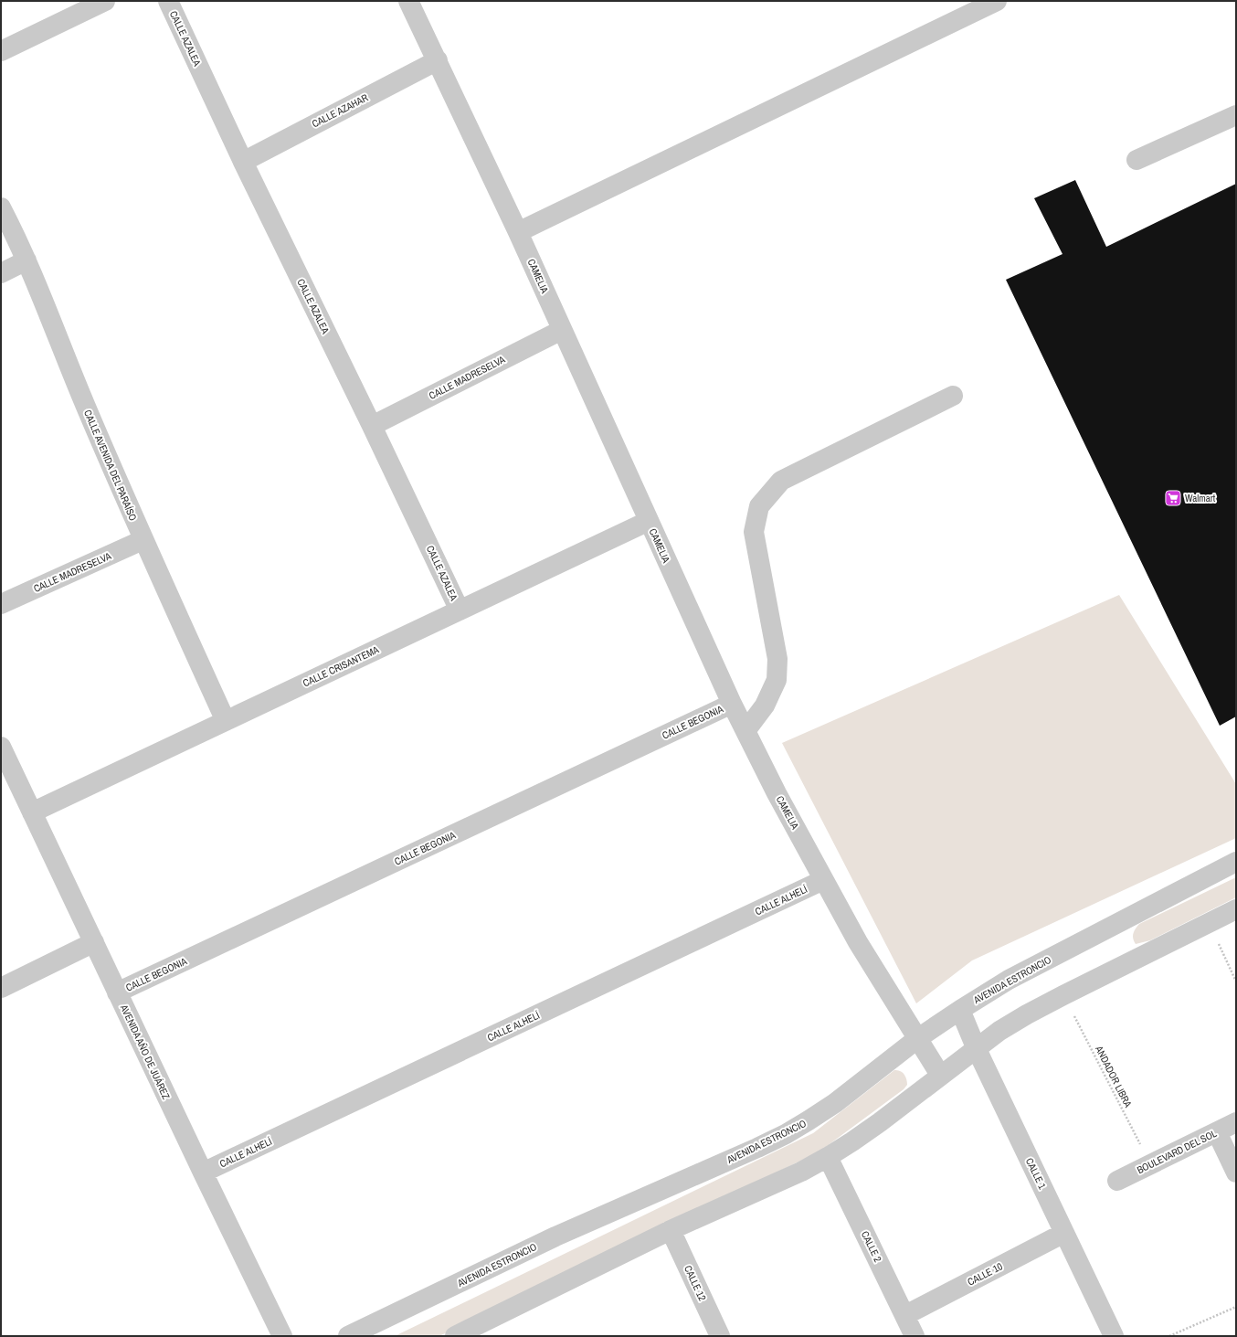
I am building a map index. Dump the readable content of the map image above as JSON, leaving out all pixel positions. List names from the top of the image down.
{
  "streets": {
    "street": [
      "CALLE AZALEA",
      "CALLE AZAHAR",
      "CAMELIA",
      "CALLE MADRESELVA",
      "CALLE AVENIDA DEL PARAÍSO",
      "CALLE CRISANTEMA",
      "CALLE BEGONIA",
      "CALLE ALHELÍ",
      "AVENIDA ESTRONCIO",
      "AVENIDA AÑO DE JUÁREZ",
      "BOULEVARD DEL SOL",
      "CALLE 1",
      "CALLE 2",
      "CALLE 10",
      "CALLE 12"
    ],
    "path": ["ANDADOR LIBRA"]
  },
  "crossings": [
    ["CALLE AZALEA", "CALLE AZAHAR"],
    ["CALLE AZALEA", "CALLE MADRESELVA"],
    ["CALLE AZALEA", "CALLE CRISANTEMA"],
    ["CALLE AZAHAR", "CAMELIA"],
    ["CAMELIA", "CALLE MADRESELVA"],
    ["CAMELIA", "CALLE CRISANTEMA"],
    ["CAMELIA", "CALLE BEGONIA"],
    ["CAMELIA", "CALLE ALHELÍ"],
    ["CAMELIA", "AVENIDA ESTRONCIO"],
    ["CALLE MADRESELVA", "CALLE AVENIDA DEL PARAÍSO"],
    ["CALLE AVENIDA DEL PARAÍSO", "CALLE CRISANTEMA"],
    ["CALLE CRISANTEMA", "AVENIDA AÑO DE JUÁREZ"],
    ["CALLE BEGONIA", "AVENIDA AÑO DE JUÁREZ"],
    ["CALLE ALHELÍ", "AVENIDA AÑO DE JUÁREZ"],
    ["AVENIDA ESTRONCIO", "CALLE 1"],
    ["ANDADOR LIBRA", "BOULEVARD DEL SOL"],
    ["CALLE 1", "CALLE 10"],
    ["CALLE 2", "CALLE 10"]
  ],
  "places": {
    "supermarket": ["Walmart"]
  }
}
